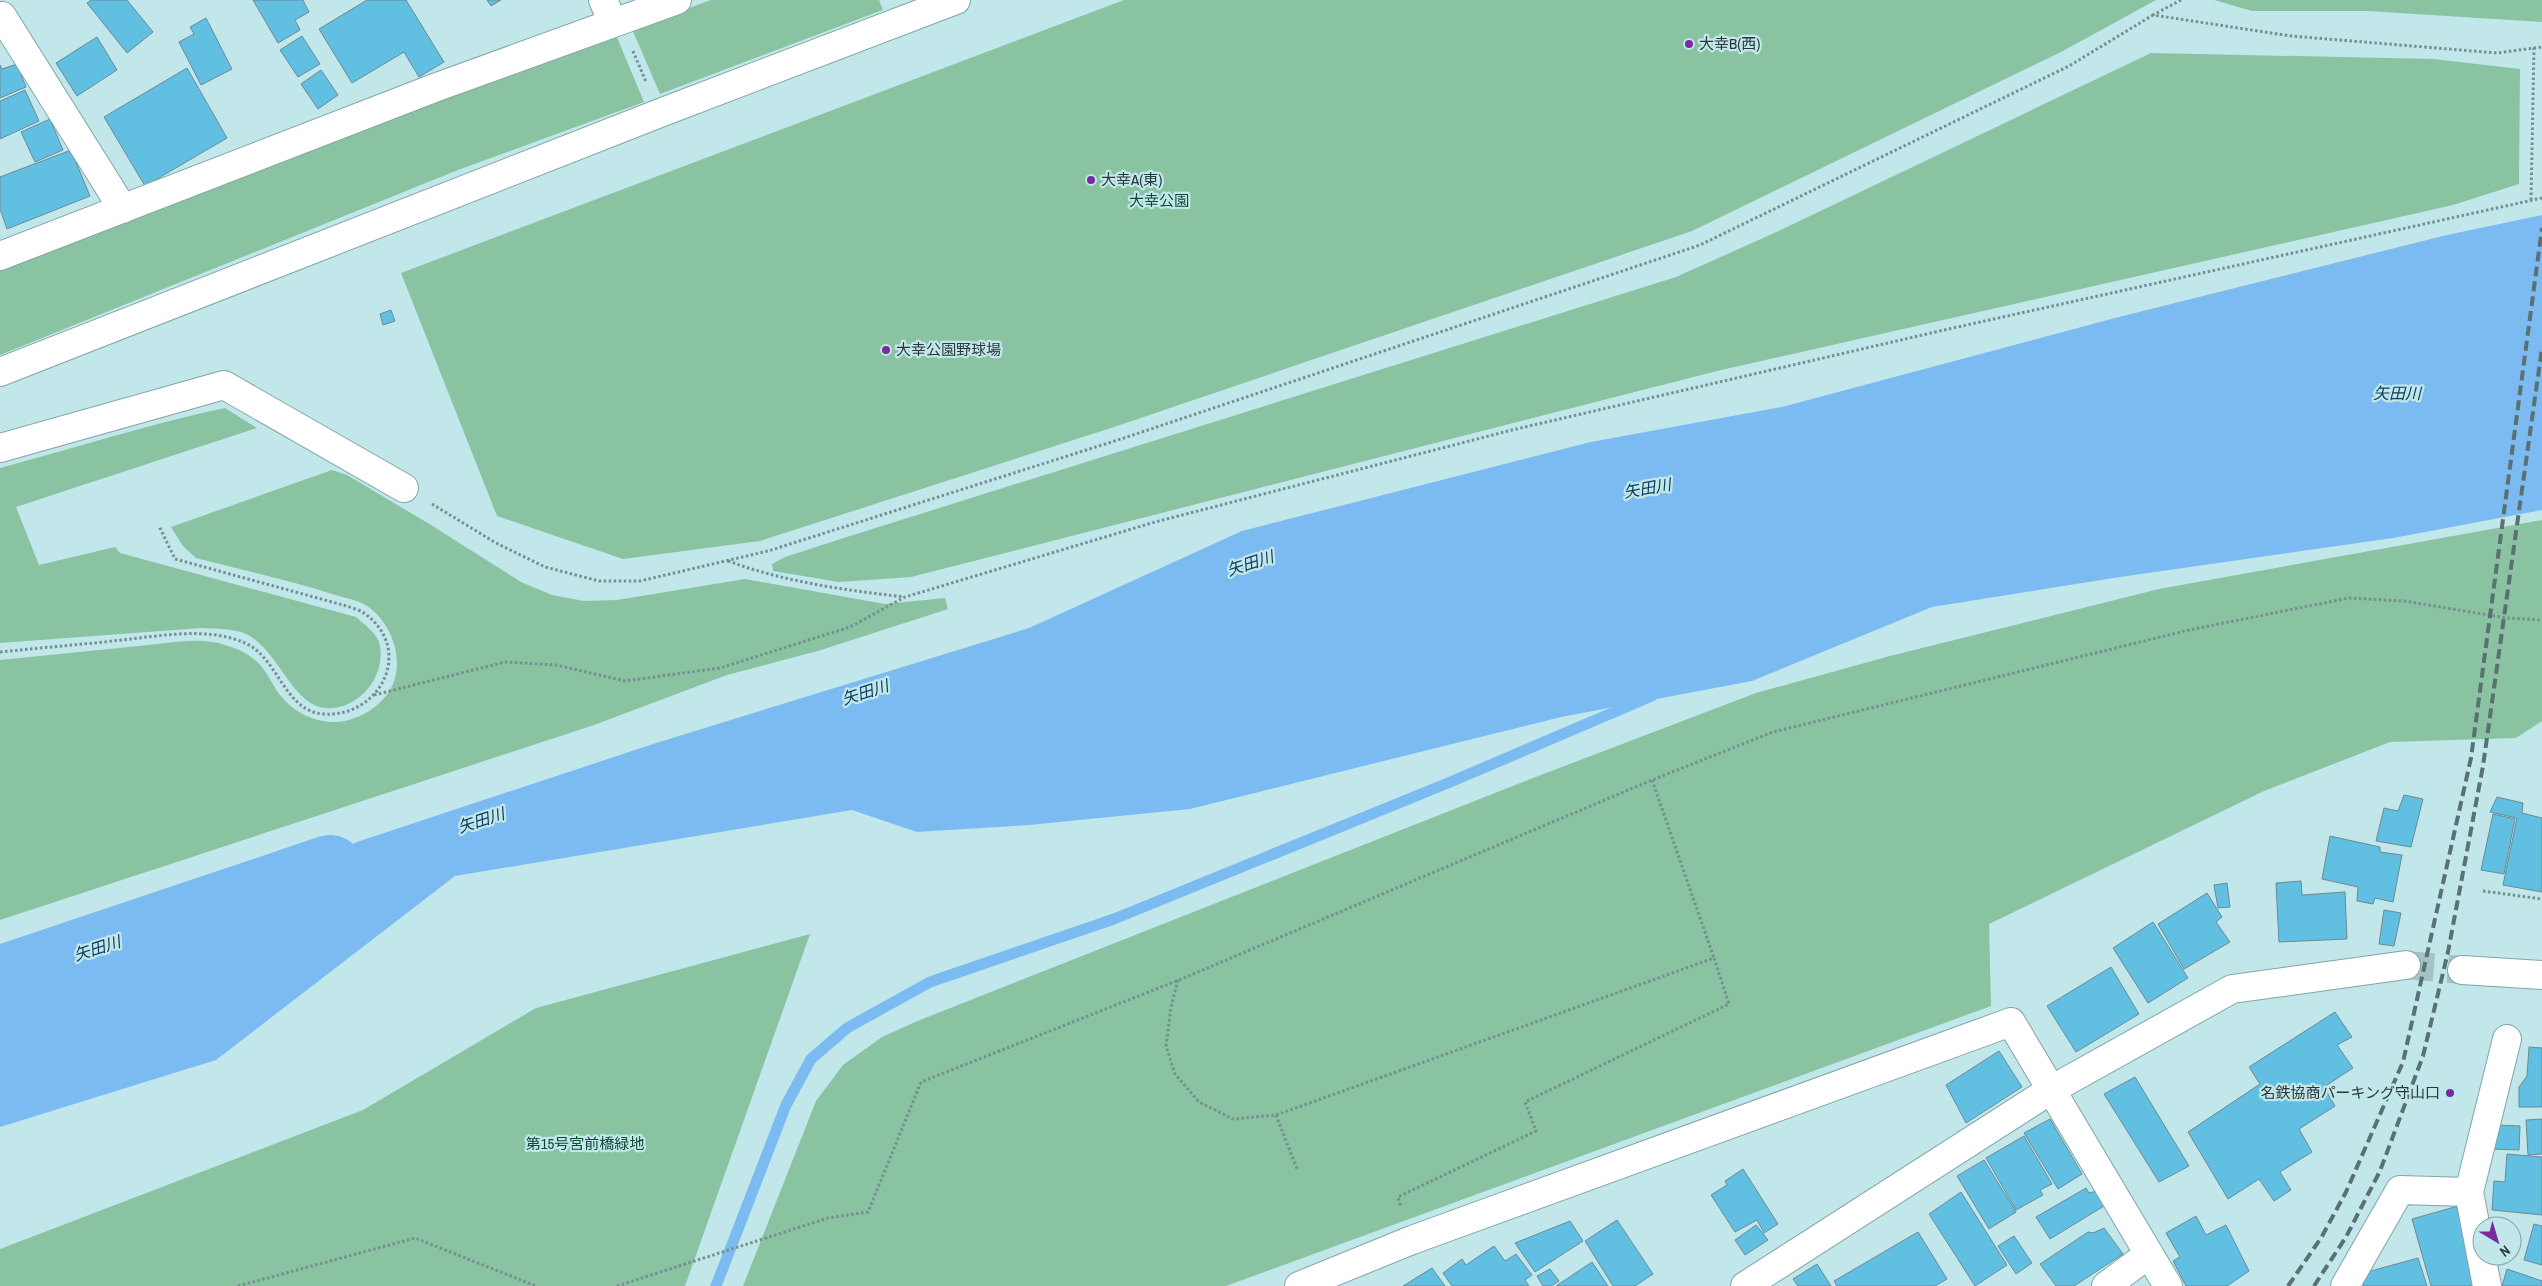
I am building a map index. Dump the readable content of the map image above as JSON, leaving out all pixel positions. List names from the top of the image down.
{
  "water": ["矢田川"],
  "parks": ["大幸公園", "第15号宮前橋緑地"],
  "places": [
    "大幸B(西)",
    "大幸A(東)",
    "大幸公園野球場",
    "名鉄協商パーキング守山口"
  ],
  "north": "bottom right"
}
